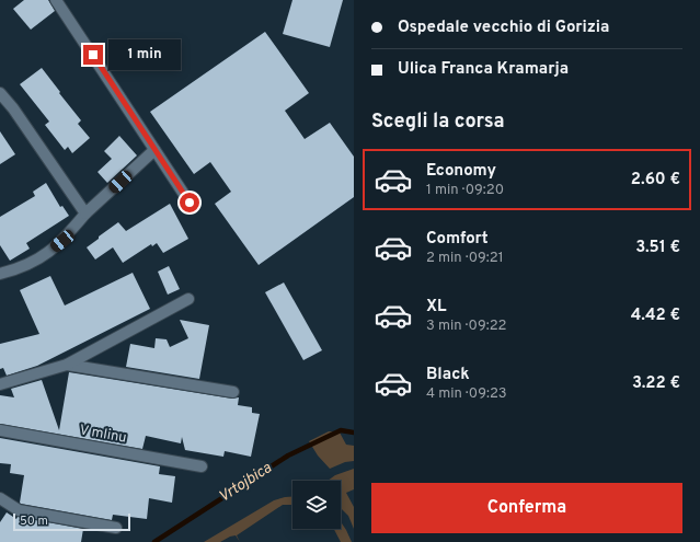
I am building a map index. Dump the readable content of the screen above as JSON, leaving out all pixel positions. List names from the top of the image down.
{
  "streets": {
    "street": ["V mlinu"]
  },
  "water": ["Vrtojbica"],
  "scale_bar": "50 m",
  "page": {
    "banner": ["Ospedale vecchio di Gorizia", "Ulica Franca Kramarja"],
    "bubble": "1 min",
    "heading": "Scegli la corsa",
    "list": [
      {
        "name": "Economy",
        "note": "1 min · 09:20",
        "value": "2.60 €"
      },
      {
        "name": "Comfort",
        "note": "2 min · 09:21",
        "value": "3.51 €"
      },
      {
        "name": "XL",
        "note": "3 min · 09:22",
        "value": "4.42 €"
      },
      {
        "name": "Black",
        "note": "4 min · 09:23",
        "value": "3.22 €"
      }
    ],
    "buttons": "Conferma",
    "scale": "50 m"
  }
}
